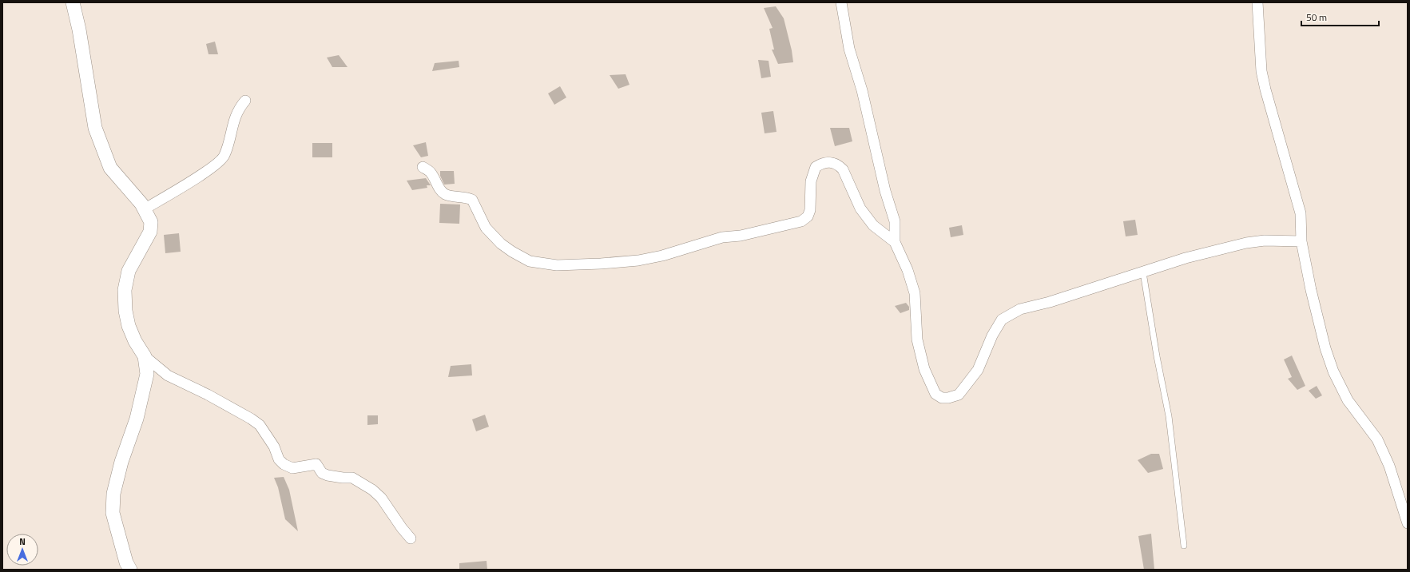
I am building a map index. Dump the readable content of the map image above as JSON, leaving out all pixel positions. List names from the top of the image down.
{
  "scale_bar": "50 m",
  "north": "top"
}
